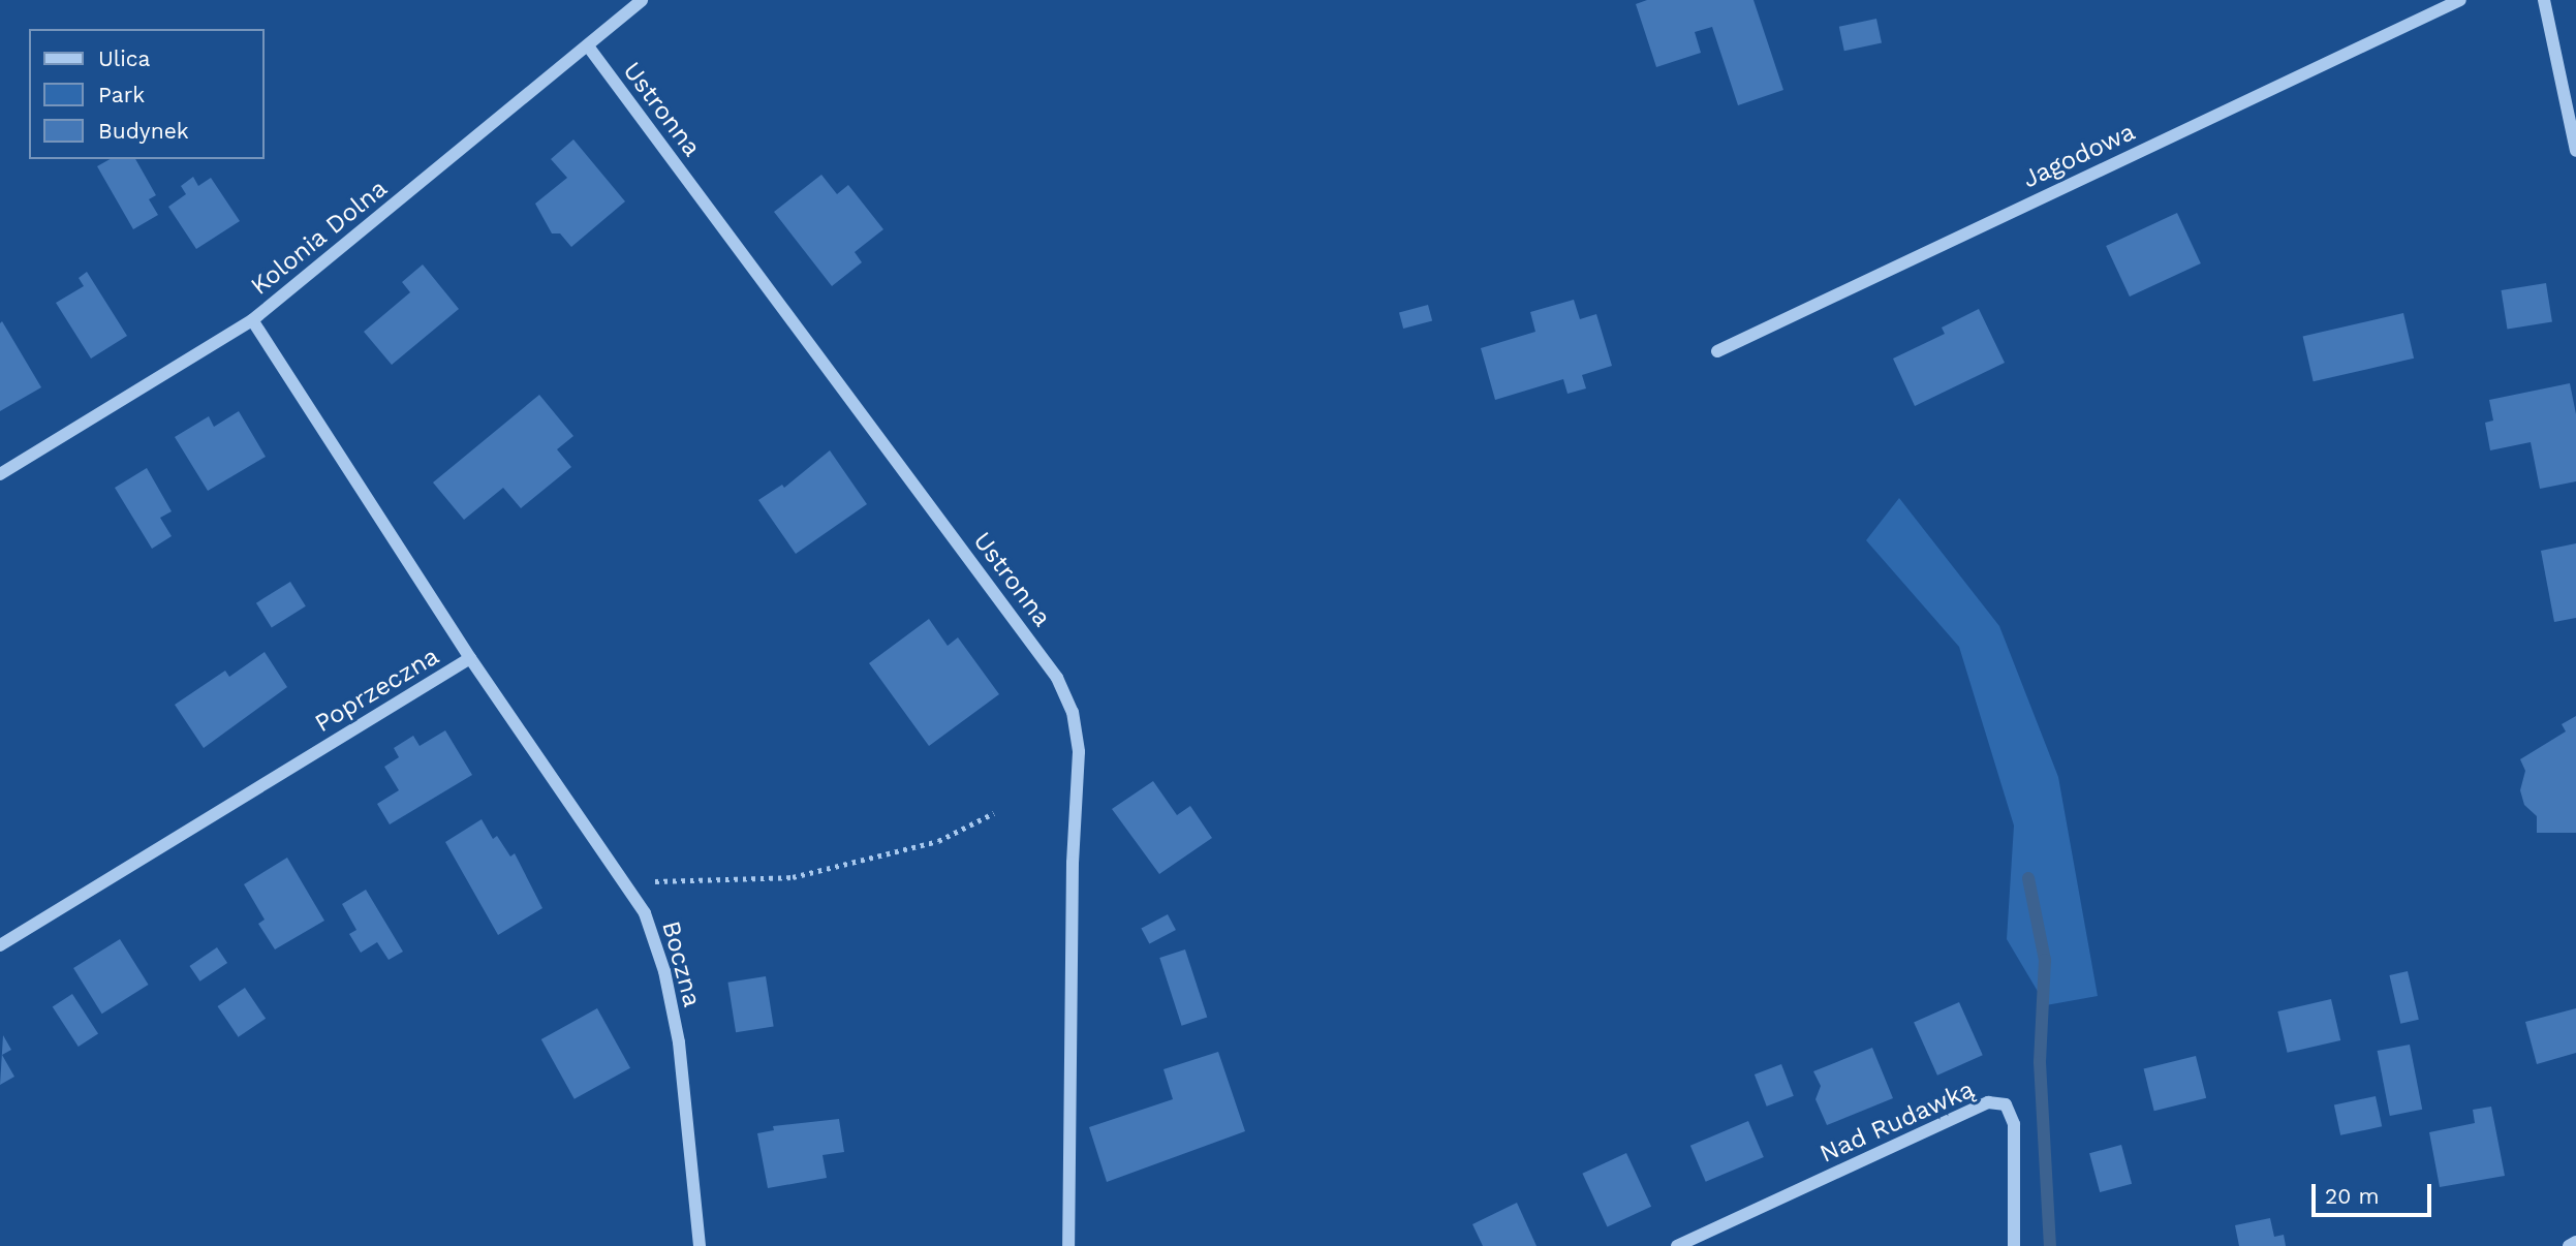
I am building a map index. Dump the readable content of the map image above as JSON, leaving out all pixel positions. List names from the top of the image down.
{
  "streets": {
    "street": [
      "Ustronna",
      "Jagodowa",
      "Kolonia Dolna",
      "Poprzeczna",
      "Boczna",
      "Nad Rudawką"
    ]
  },
  "crossings": [
    ["Ustronna", "Kolonia Dolna"],
    ["Kolonia Dolna", "Poprzeczna"],
    ["Poprzeczna", "Boczna"]
  ],
  "legend": ["Ulica", "Park", "Budynek"],
  "scale_bar": "20 m"
}
